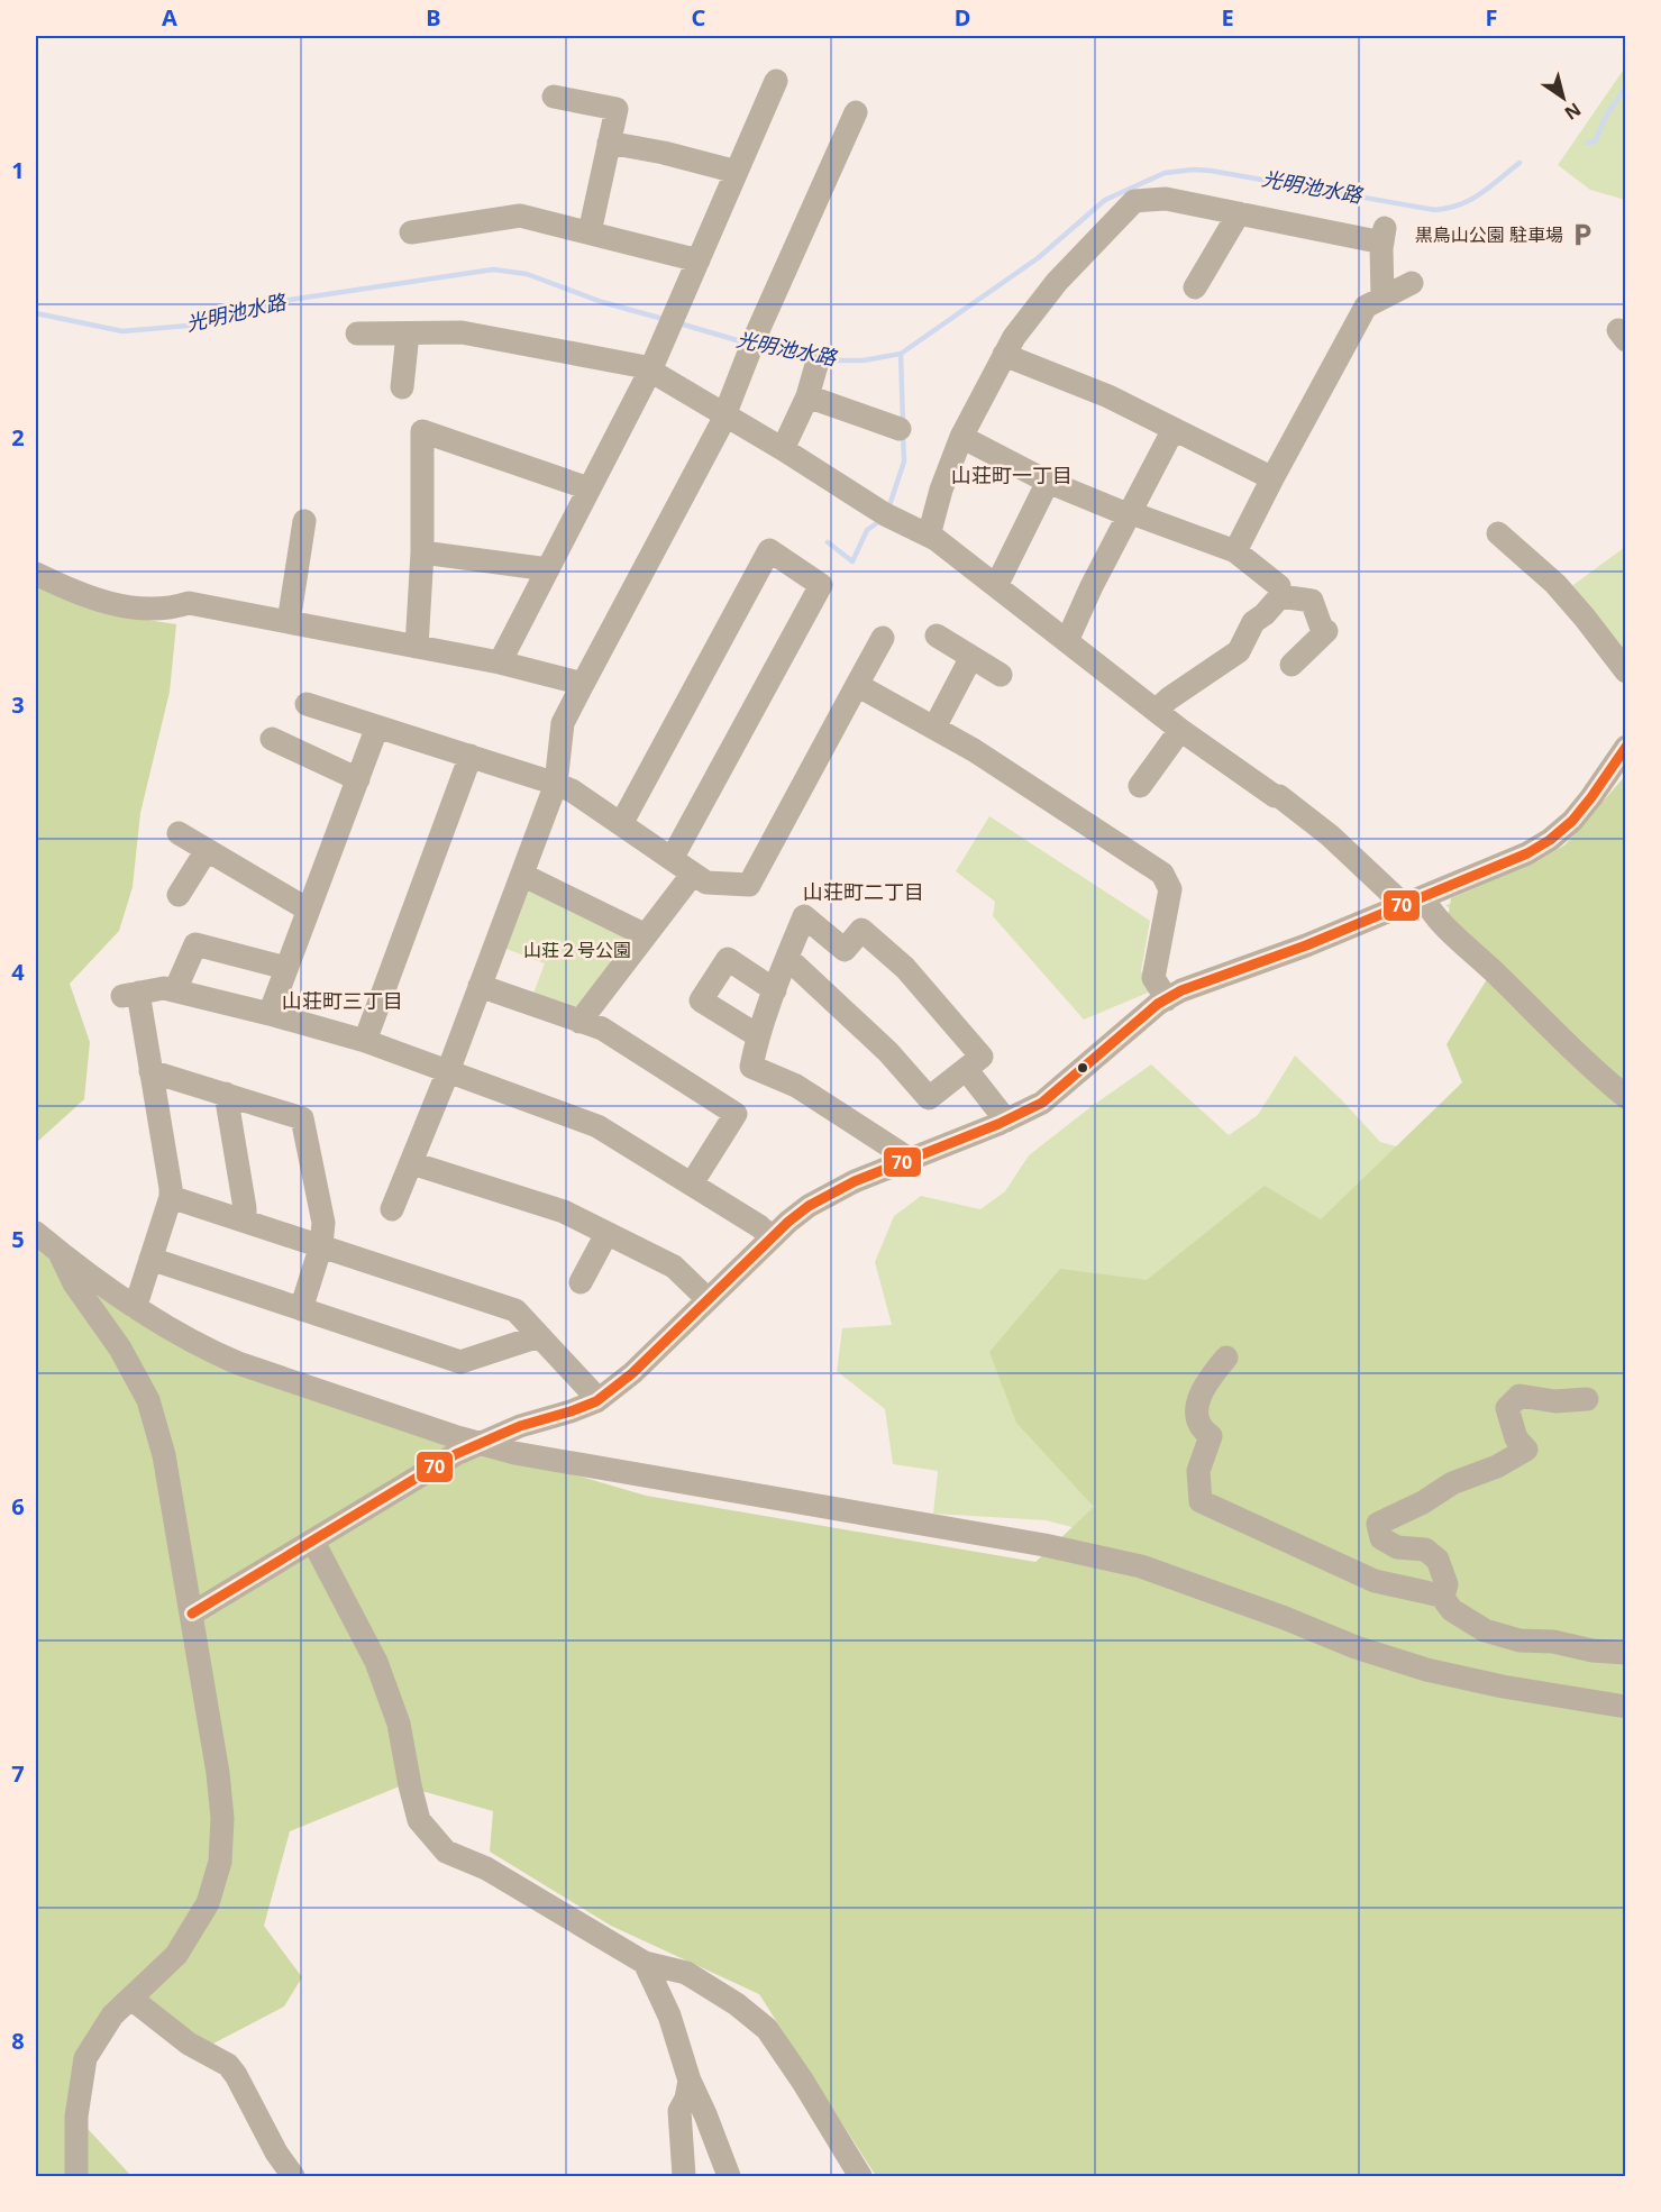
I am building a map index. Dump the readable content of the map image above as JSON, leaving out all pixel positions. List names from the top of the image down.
{
  "districts": ["山荘町一丁目", "山荘町二丁目", "山荘町三丁目"],
  "water": ["光明池水路"],
  "parks": ["山荘２号公園"],
  "places": {
    "parking": ["黒鳥山公園 駐車場"]
  },
  "lines": ["transit line 70"],
  "north": "bottom right",
  "grid": {
    "columns": [
      "A",
      "B",
      "C",
      "D",
      "E",
      "F"
    ],
    "rows": [
      "1",
      "2",
      "3",
      "4",
      "5",
      "6",
      "7",
      "8"
    ]
  }
}
